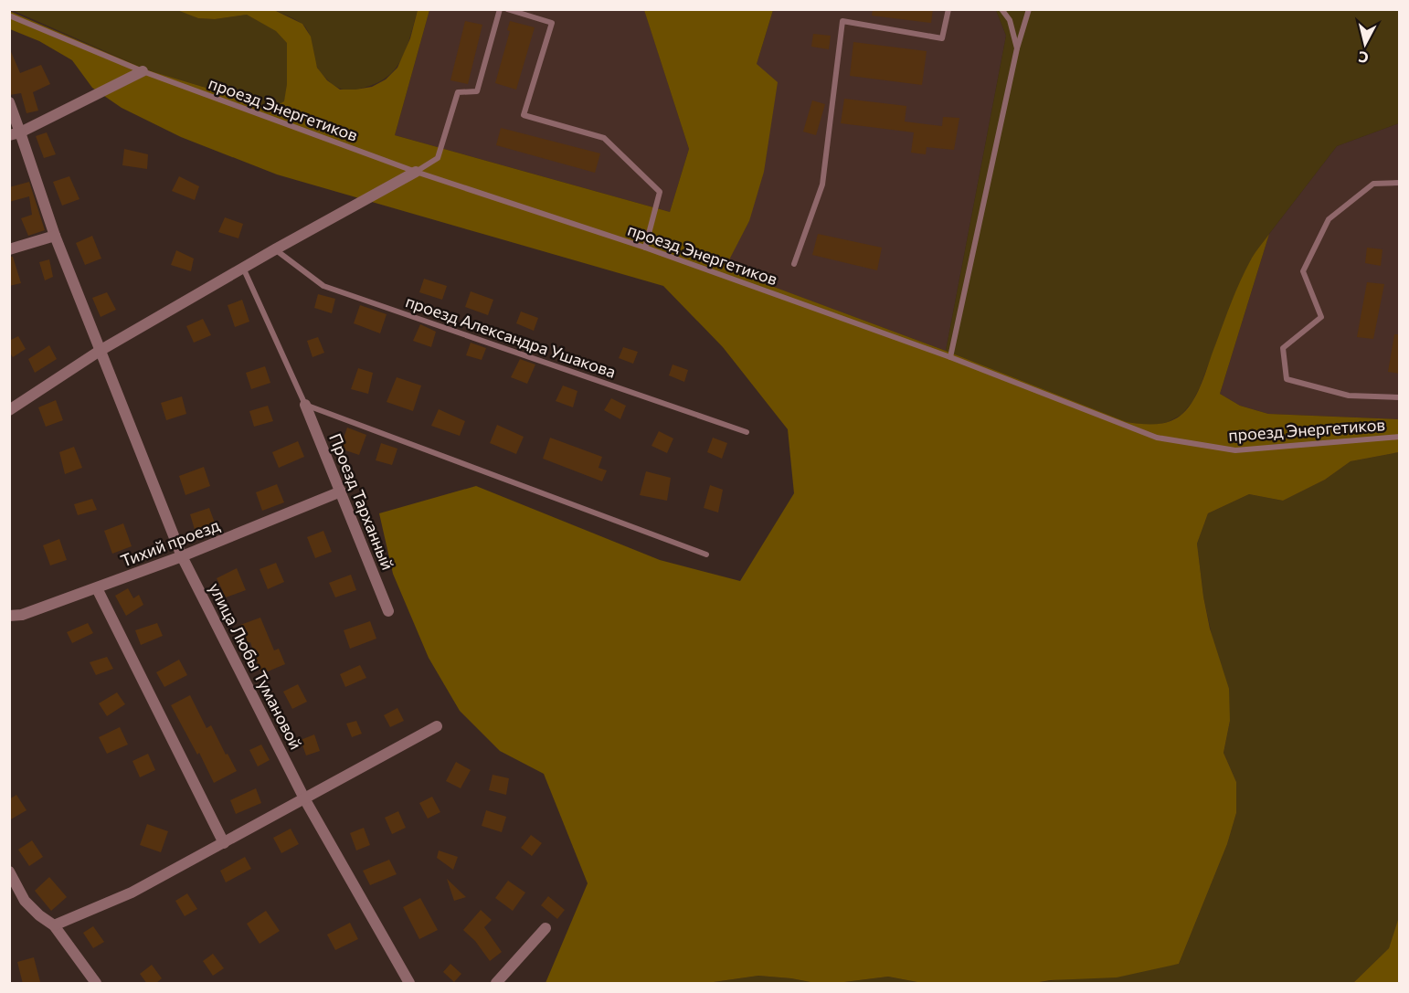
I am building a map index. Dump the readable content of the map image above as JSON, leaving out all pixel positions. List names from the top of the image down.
{
  "streets": {
    "street": ["Проезд Тарханный", "Тихий проезд", "улица Любы Тумановой"],
    "lane": ["проезд Энергетиков", "проезд Александра Ушакова"]
  },
  "crossings": [
    ["Проезд Тарханный", "Тихий проезд"],
    ["Тихий проезд", "улица Любы Тумановой"]
  ],
  "north": "bottom"
}
